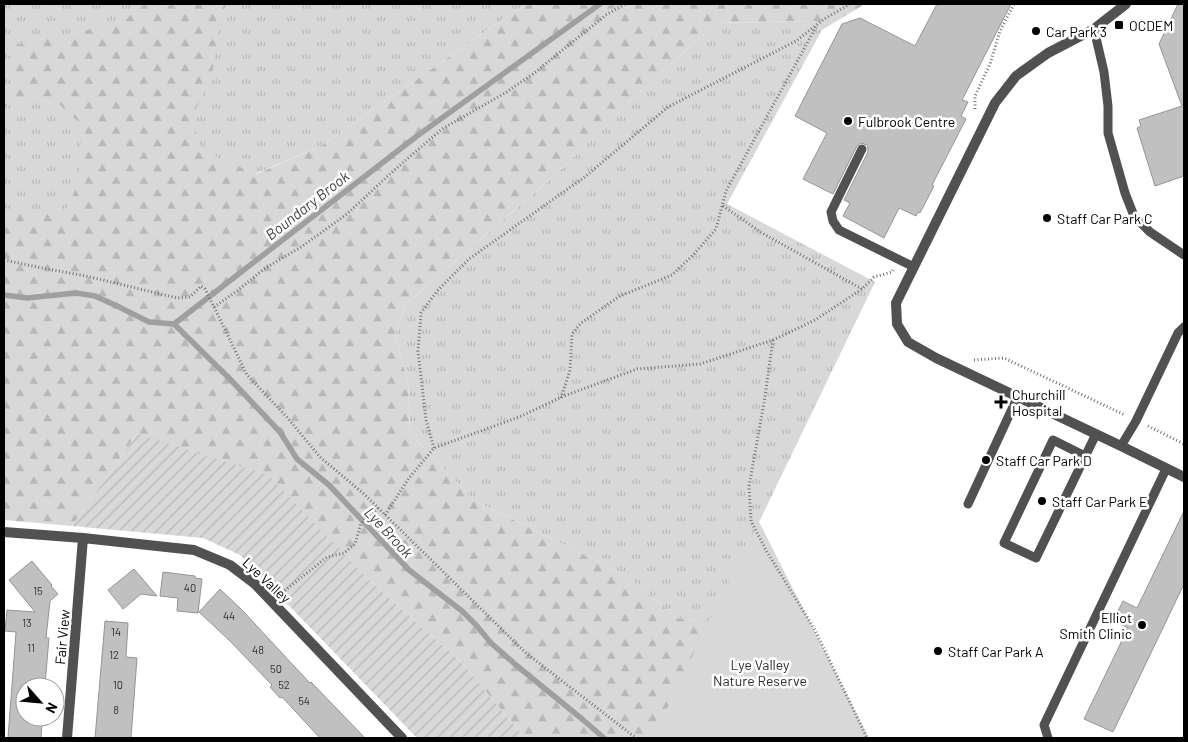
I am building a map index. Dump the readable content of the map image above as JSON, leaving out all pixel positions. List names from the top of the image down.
{
  "streets": {
    "street": ["Lye Valley", "Fair View"]
  },
  "crossings": [
    ["Lye Valley", "Fair View"]
  ],
  "water": ["Boundary Brook", "Lye Brook"],
  "parks": ["Lye Valley Nature Reserve"],
  "places": {
    "transit": ["OCDEM"],
    "other": [
      "Car Park 3",
      "Fulbrook Centre",
      "Staff Car Park C",
      "Staff Car Park D",
      "Staff Car Park E",
      "Elliot Smith Clinic",
      "Staff Car Park A"
    ],
    "health": ["Churchill Hospital"]
  },
  "house_numbers": [
    "40",
    "15",
    "44",
    "13",
    "14",
    "11",
    "48",
    "12",
    "50",
    "10",
    "52",
    "54",
    "8"
  ],
  "north": "bottom right"
}
